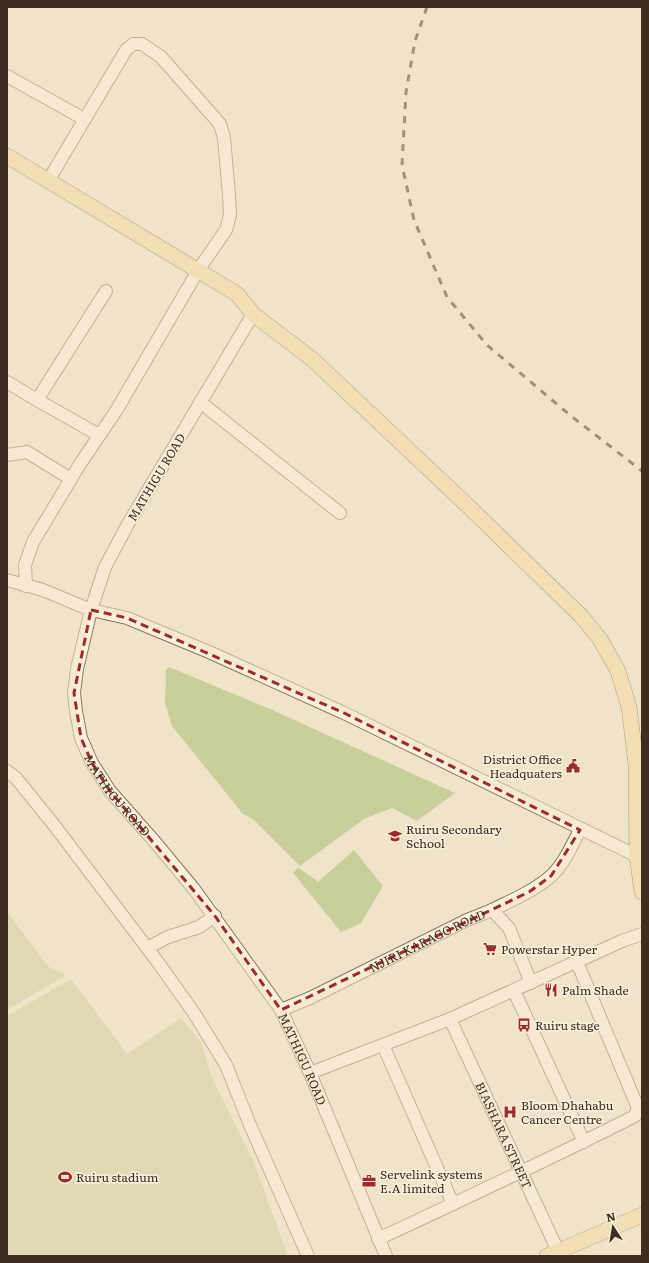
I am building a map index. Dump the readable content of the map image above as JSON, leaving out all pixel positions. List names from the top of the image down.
{
  "streets": {
    "street": ["MATHIGU ROAD", "NJIRI KARAGO ROAD", "BIASHARA STREET"]
  },
  "crossings": [
    ["MATHIGU ROAD", "NJIRI KARAGO ROAD"]
  ],
  "places": {
    "public building": ["District Office Headquaters"],
    "school or university": ["Ruiru Secondary School"],
    "supermarket": ["Powerstar Hyper"],
    "restaurant": ["Palm Shade"],
    "bus stop": ["Ruiru stage"],
    "hospital": ["Bloom Dhahabu Cancer Centre"],
    "sports": ["Ruiru stadium"],
    "office": ["Servelink systems E.A limited"]
  },
  "north": "top"
}
